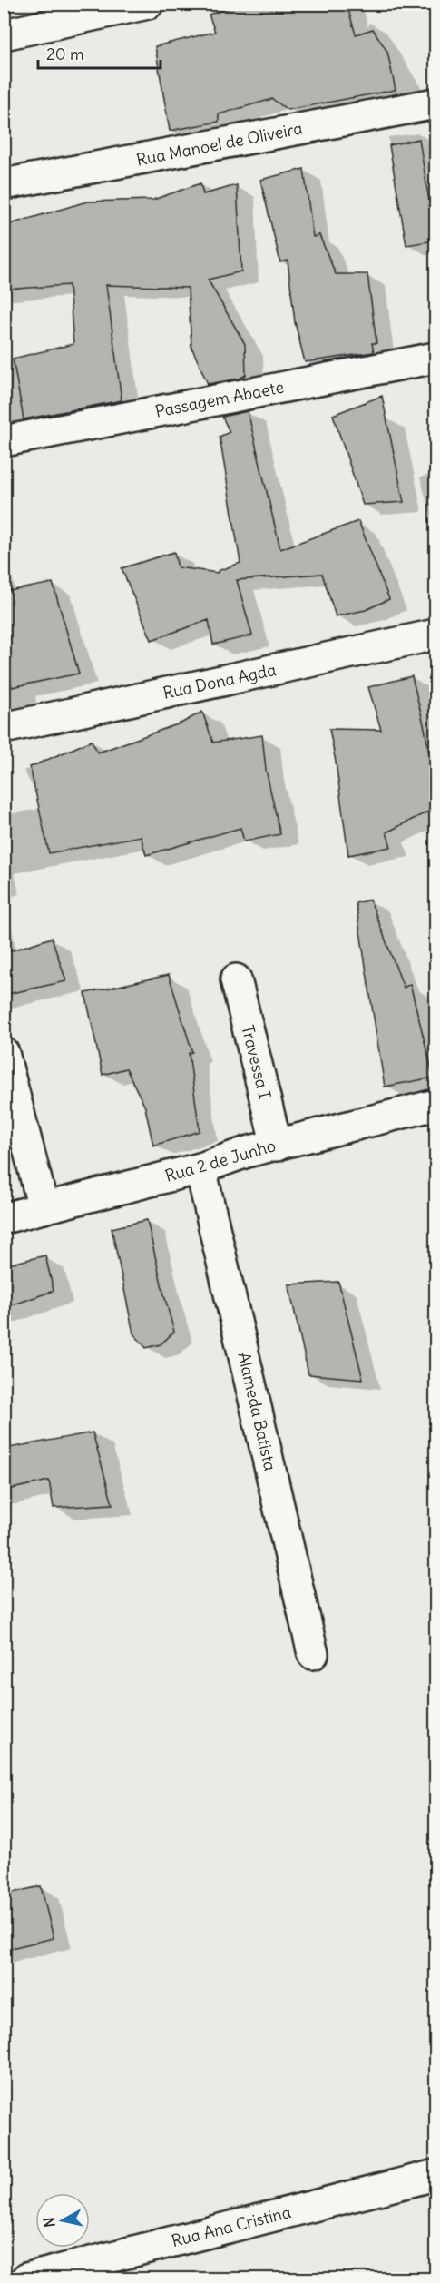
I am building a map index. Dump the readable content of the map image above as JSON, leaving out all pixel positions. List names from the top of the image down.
{
  "streets": {
    "street": [
      "Rua Manoel de Oliveira",
      "Passagem Abaete",
      "Rua Dona Agda",
      "Travessa I",
      "Rua 2 de Junho",
      "Alameda Batista",
      "Rua Ana Cristina"
    ]
  },
  "crossings": [
    ["Travessa I", "Rua 2 de Junho"],
    ["Rua 2 de Junho", "Alameda Batista"]
  ],
  "scale_bar": "20 m",
  "north": "left"
}
